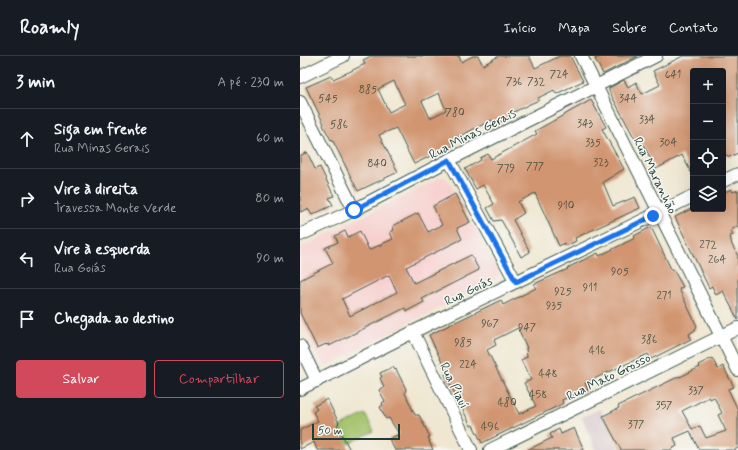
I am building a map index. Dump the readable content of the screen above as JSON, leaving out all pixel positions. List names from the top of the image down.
{
  "streets": {
    "street": [
      "Rua Minas Gerais",
      "Rua Maranhão",
      "Rua Goiás",
      "Rua Mato Grosso",
      "Rua Piauí"
    ]
  },
  "crossings": [
    ["Rua Minas Gerais", "Rua Maranhão"],
    ["Rua Maranhão", "Rua Goiás"],
    ["Rua Maranhão", "Rua Mato Grosso"],
    ["Rua Goiás", "Rua Piauí"]
  ],
  "house_numbers": [
    "724",
    "641",
    "736",
    "732",
    "885",
    "545",
    "344",
    "780",
    "334",
    "343",
    "586",
    "335",
    "304",
    "323",
    "840",
    "777",
    "779",
    "910",
    "272",
    "264",
    "905",
    "911",
    "925",
    "271",
    "935",
    "967",
    "947",
    "386",
    "985",
    "416",
    "224",
    "448",
    "337",
    "458",
    "480",
    "357",
    "377",
    "496"
  ],
  "scale_bar": "50 m",
  "page": {
    "header": "Roamly",
    "nav": [
      "Início",
      "Mapa",
      "Sobre",
      "Contato"
    ],
    "heading": ["3 min", "A pé · 230 m"],
    "map_buttons": ["+", "−"],
    "list": [
      ["Siga em frente", "Rua Minas Gerais", "60 m"],
      ["Vire à direita", "Travessa Monte Verde", "80 m"],
      ["Vire à esquerda", "Rua Goiás", "90 m"],
      "Chegada ao destino"
    ],
    "buttons": ["Salvar", "Compartilhar"],
    "scale": "50 m"
  }
}
